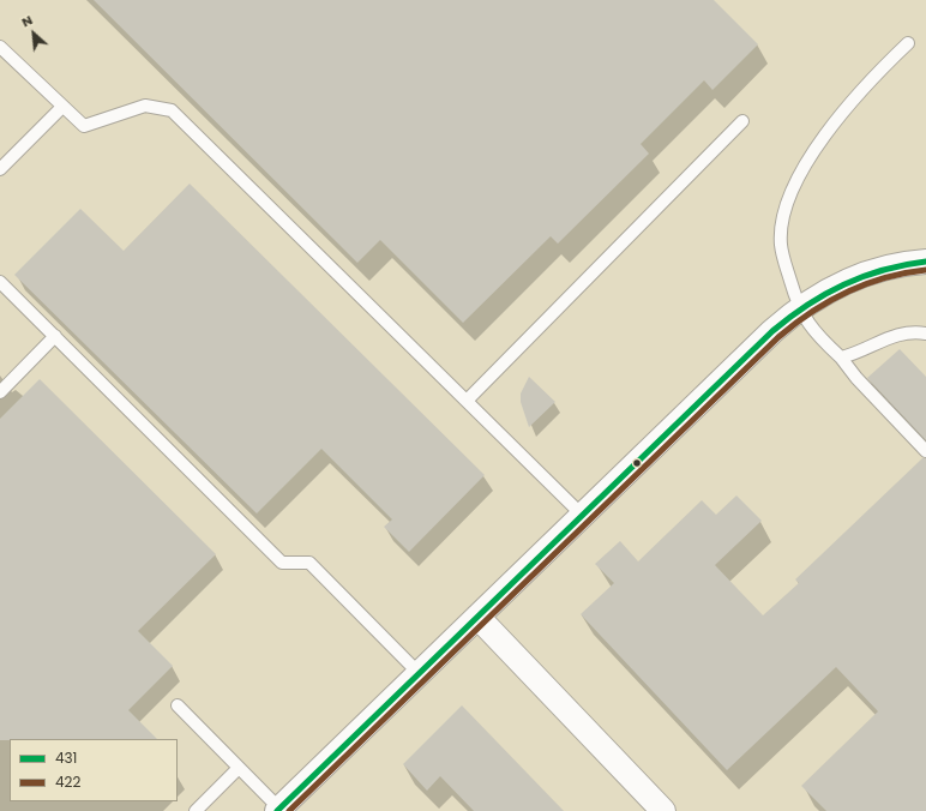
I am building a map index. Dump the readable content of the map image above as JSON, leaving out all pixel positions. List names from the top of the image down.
{
  "lines": ["transit line 431", "transit line 422"],
  "legend": ["431", "422"],
  "north": "top left"
}
